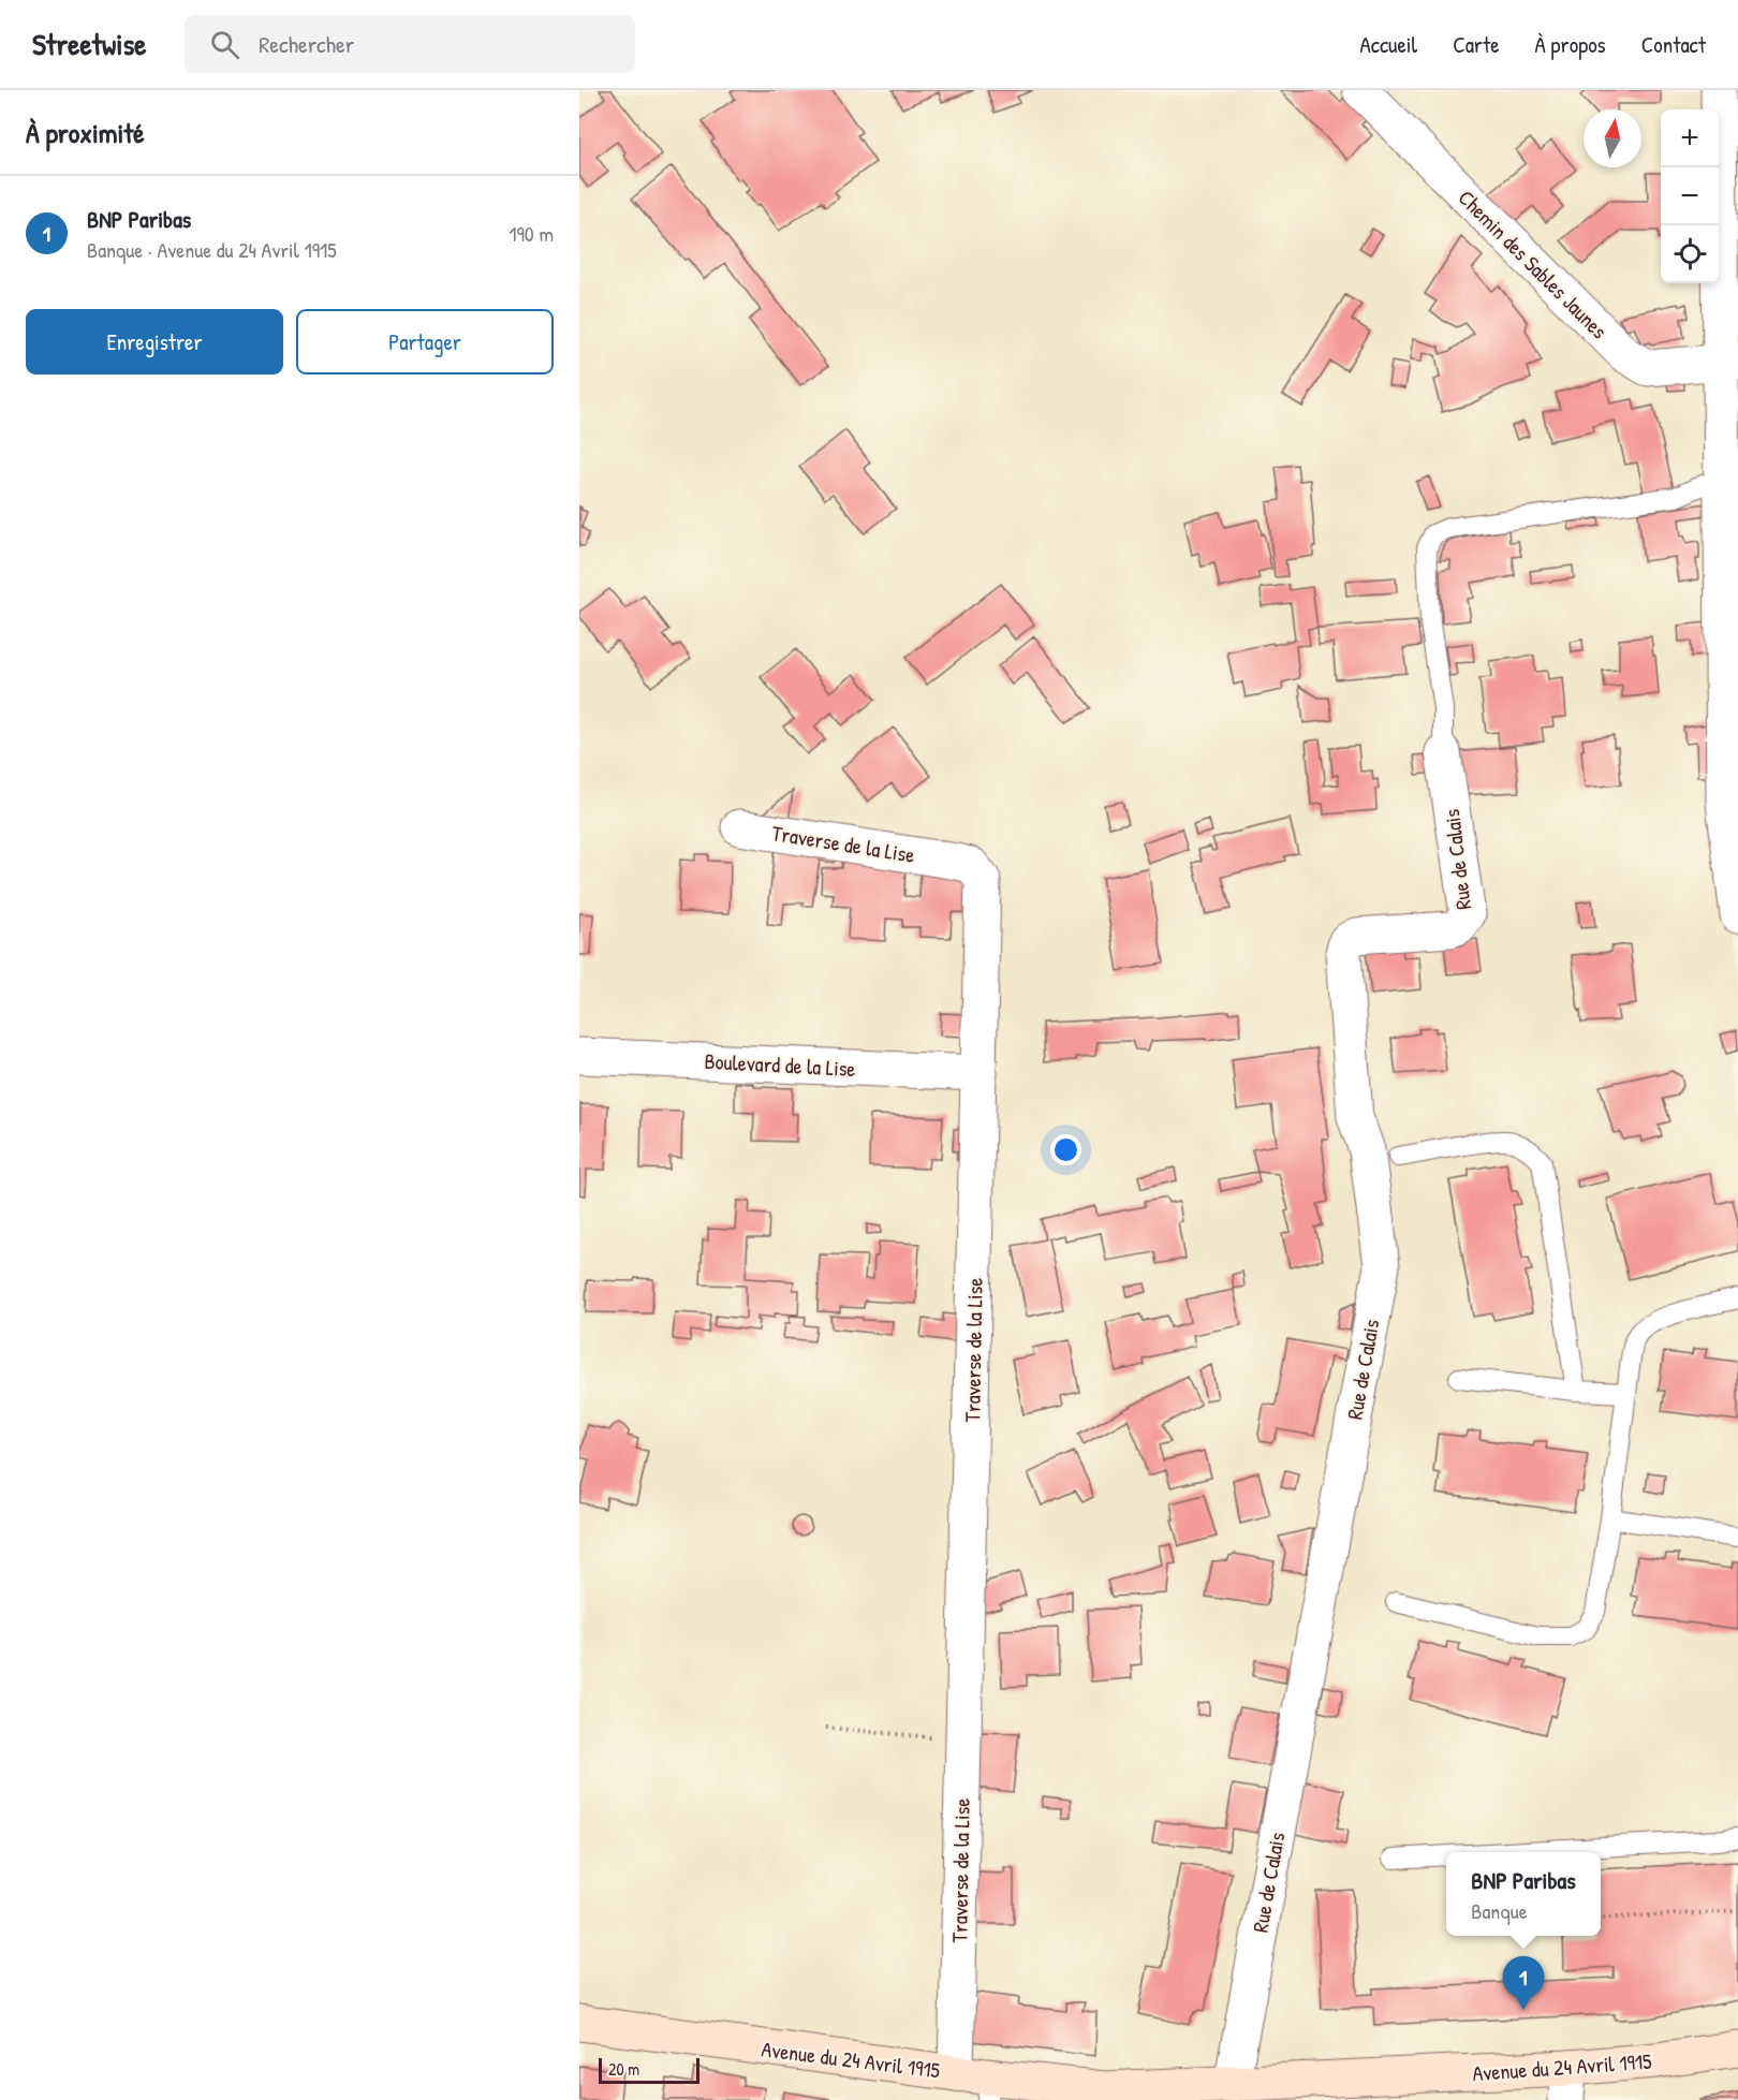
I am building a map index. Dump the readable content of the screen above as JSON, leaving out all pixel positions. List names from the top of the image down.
{
  "streets": {
    "main road": ["Avenue du 24 Avril 1915"],
    "street": [
      "Chemin des Sables Jaunes",
      "Traverse de la Lise",
      "Rue de Calais",
      "Boulevard de la Lise"
    ]
  },
  "crossings": [
    ["Traverse de la Lise", "Boulevard de la Lise"],
    ["Traverse de la Lise", "Avenue du 24 Avril 1915"],
    ["Rue de Calais", "Avenue du 24 Avril 1915"]
  ],
  "scale_bar": "20 m",
  "north": "top",
  "page": {
    "header": "Streetwise",
    "search": "Rechercher",
    "nav": [
      "Accueil",
      "Carte",
      "À propos",
      "Contact"
    ],
    "heading": "À proximité",
    "map_buttons": ["+", "−"],
    "list": [
      {
        "mark": "1",
        "name": "BNP Paribas",
        "note": "Banque · Avenue du 24 Avril 1915",
        "value": "190 m"
      }
    ],
    "buttons": ["Enregistrer", "Partager"],
    "popup": ["BNP Paribas", "Banque"],
    "pins": "1",
    "scale": "20 m"
  }
}
